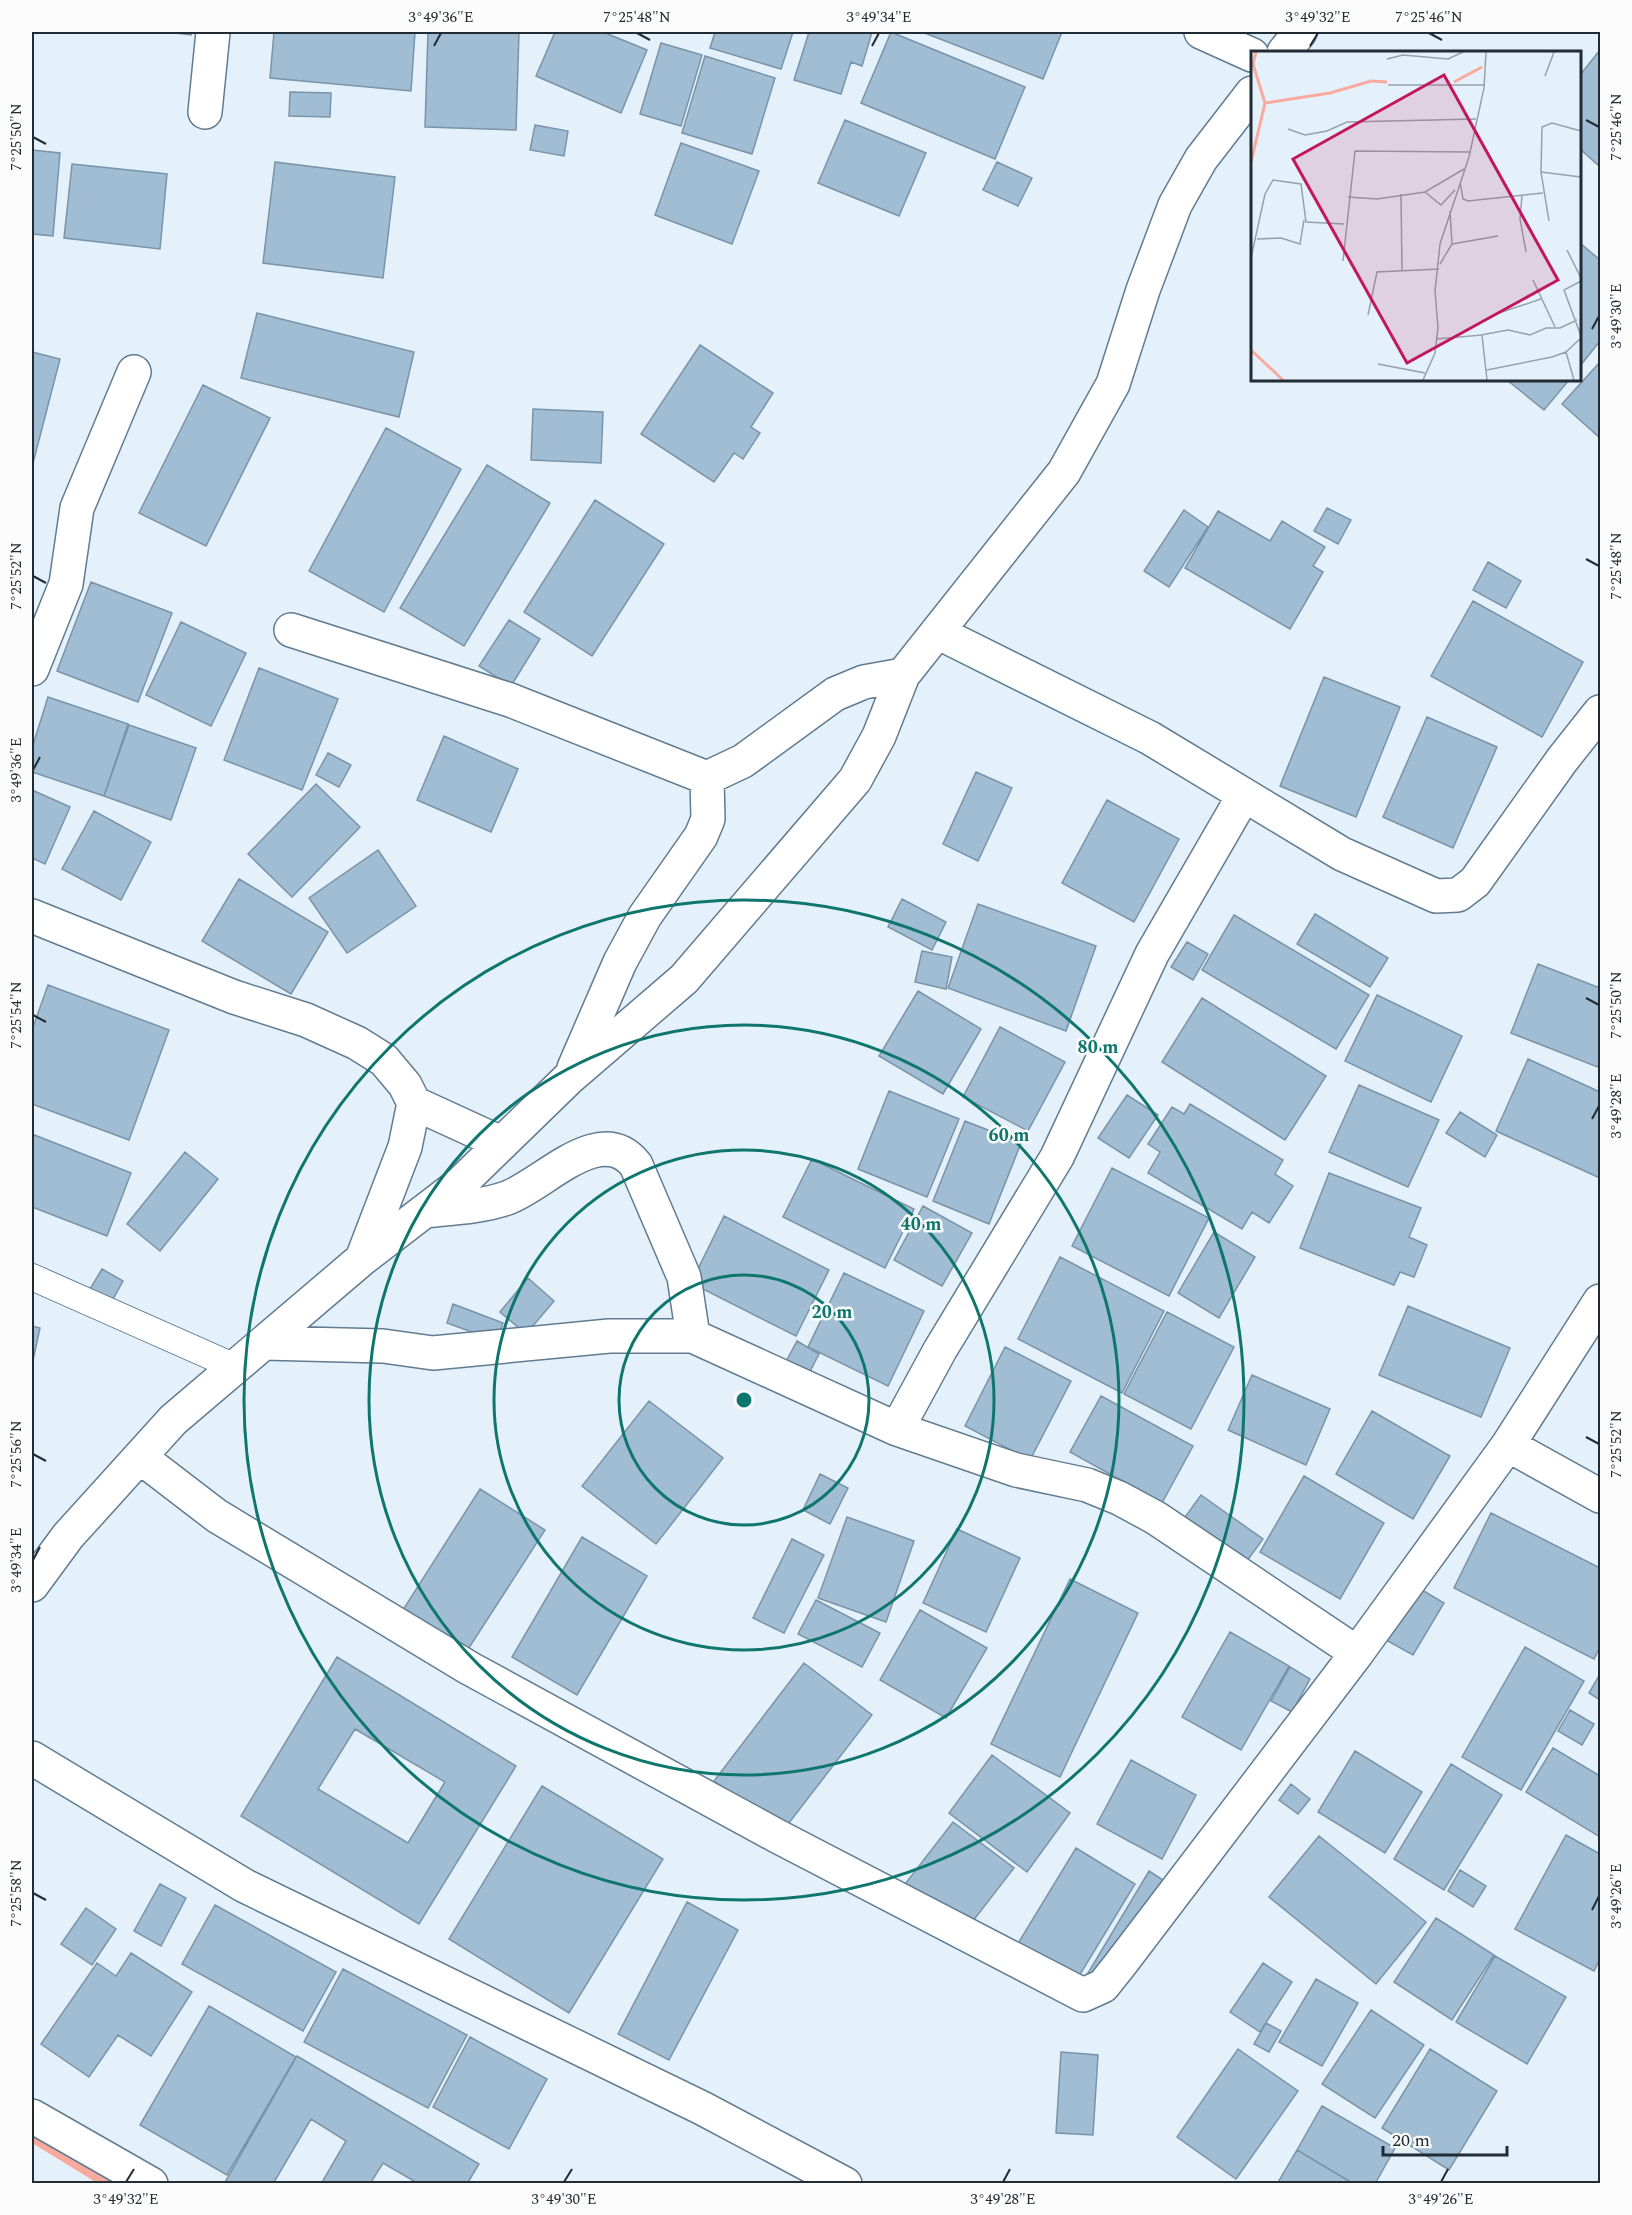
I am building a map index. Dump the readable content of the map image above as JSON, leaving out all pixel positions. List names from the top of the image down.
{
  "scale_bar": "20 m",
  "coordinates": [
    "3°49'36\"E",
    "7°25'48\"N",
    "3°49'34\"E",
    "3°49'32\"E",
    "7°25'46\"N",
    "7°25'50\"N",
    "3°49'30\"E",
    "7°25'52\"N",
    "7°25'54\"N",
    "3°49'28\"E",
    "7°25'56\"N",
    "7°25'58\"N",
    "3°49'26\"E"
  ],
  "rings": [
    "80 m",
    "60 m",
    "40 m",
    "20 m"
  ]
}
